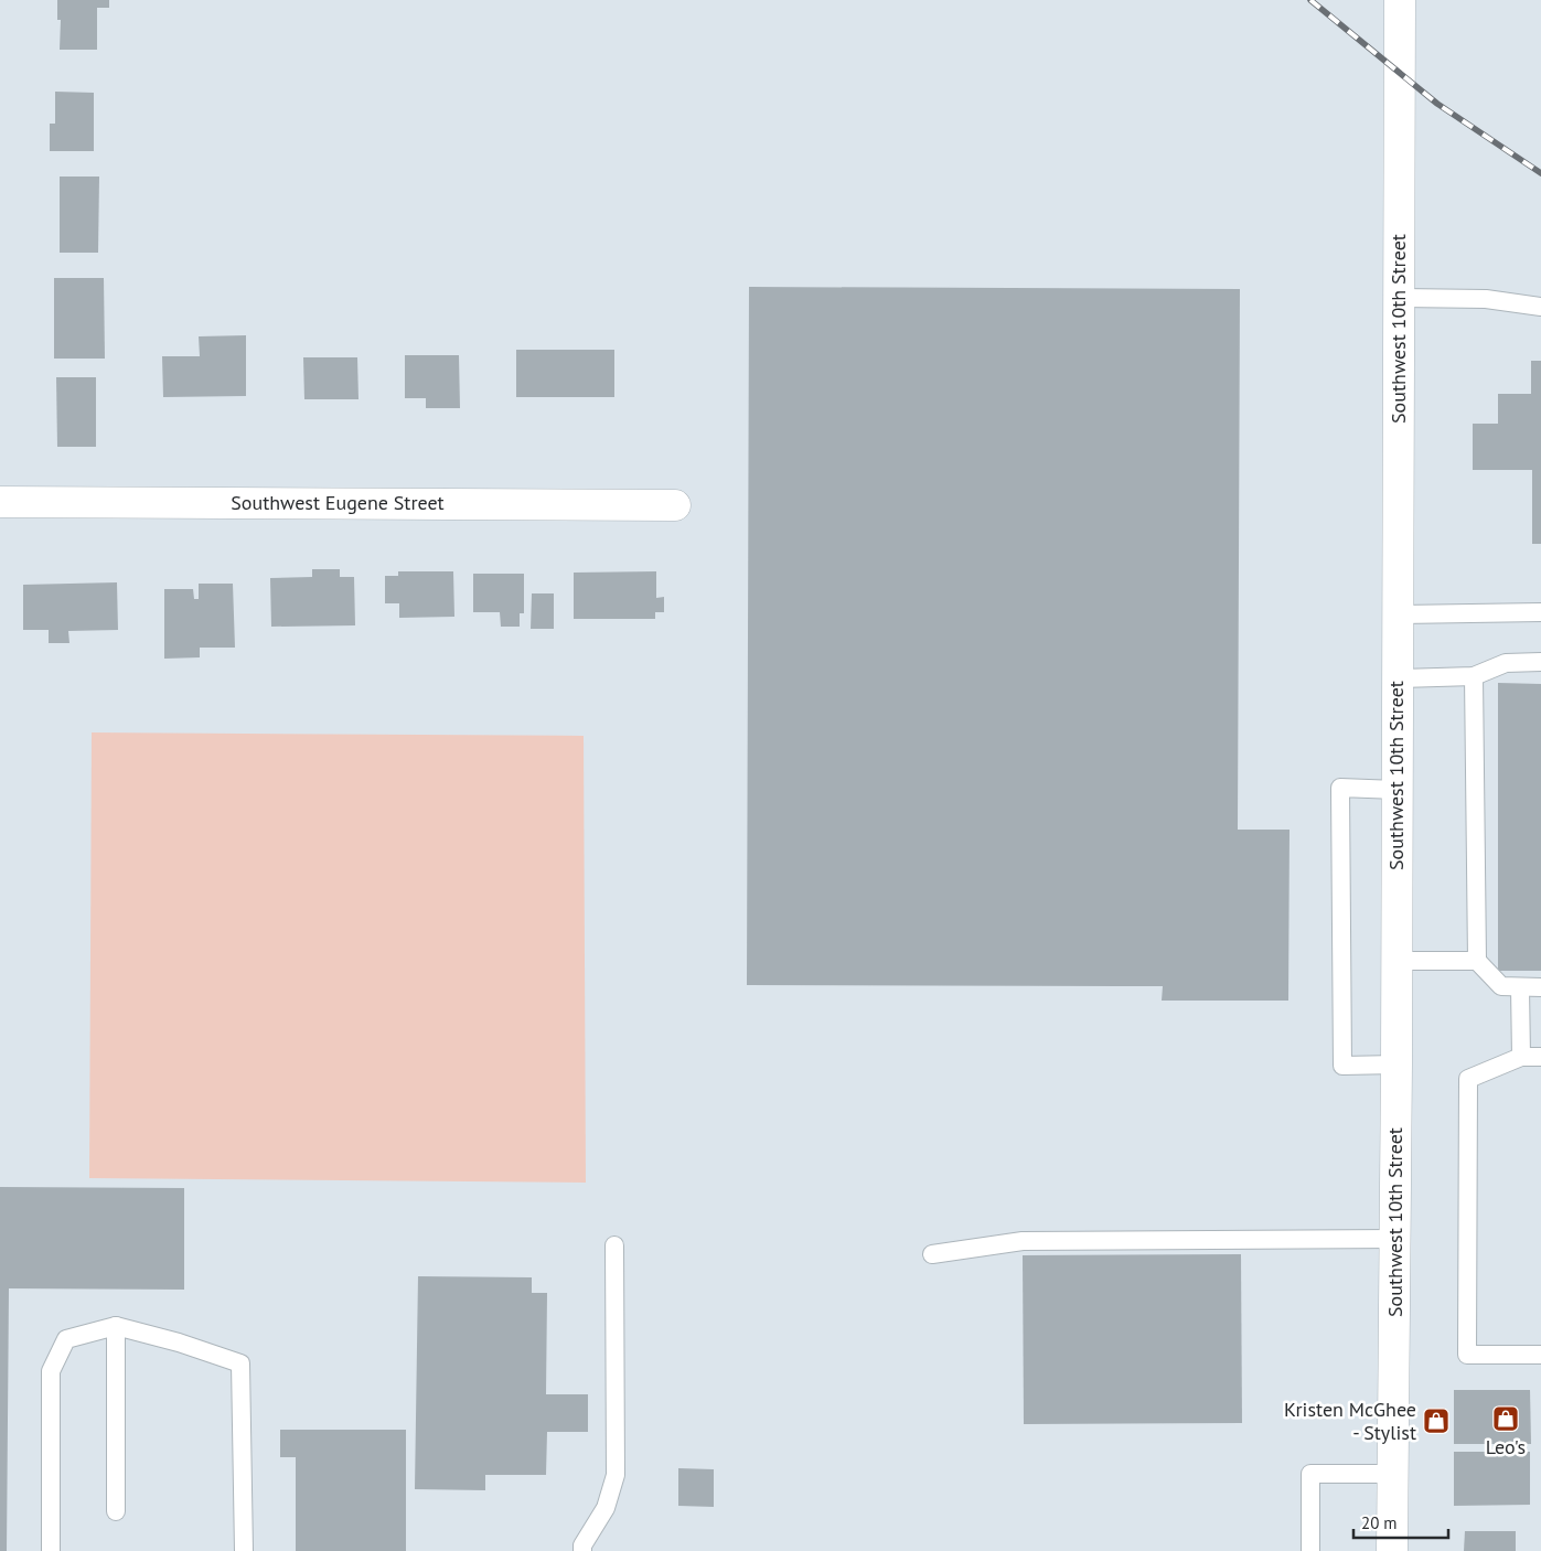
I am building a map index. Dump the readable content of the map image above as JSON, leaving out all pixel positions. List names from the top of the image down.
{
  "streets": {
    "street": ["Southwest 10th Street", "Southwest Eugene Street"]
  },
  "places": {
    "shop": ["Leo's", "Kristen McGhee - Stylist"]
  },
  "scale_bar": "20 m"
}
